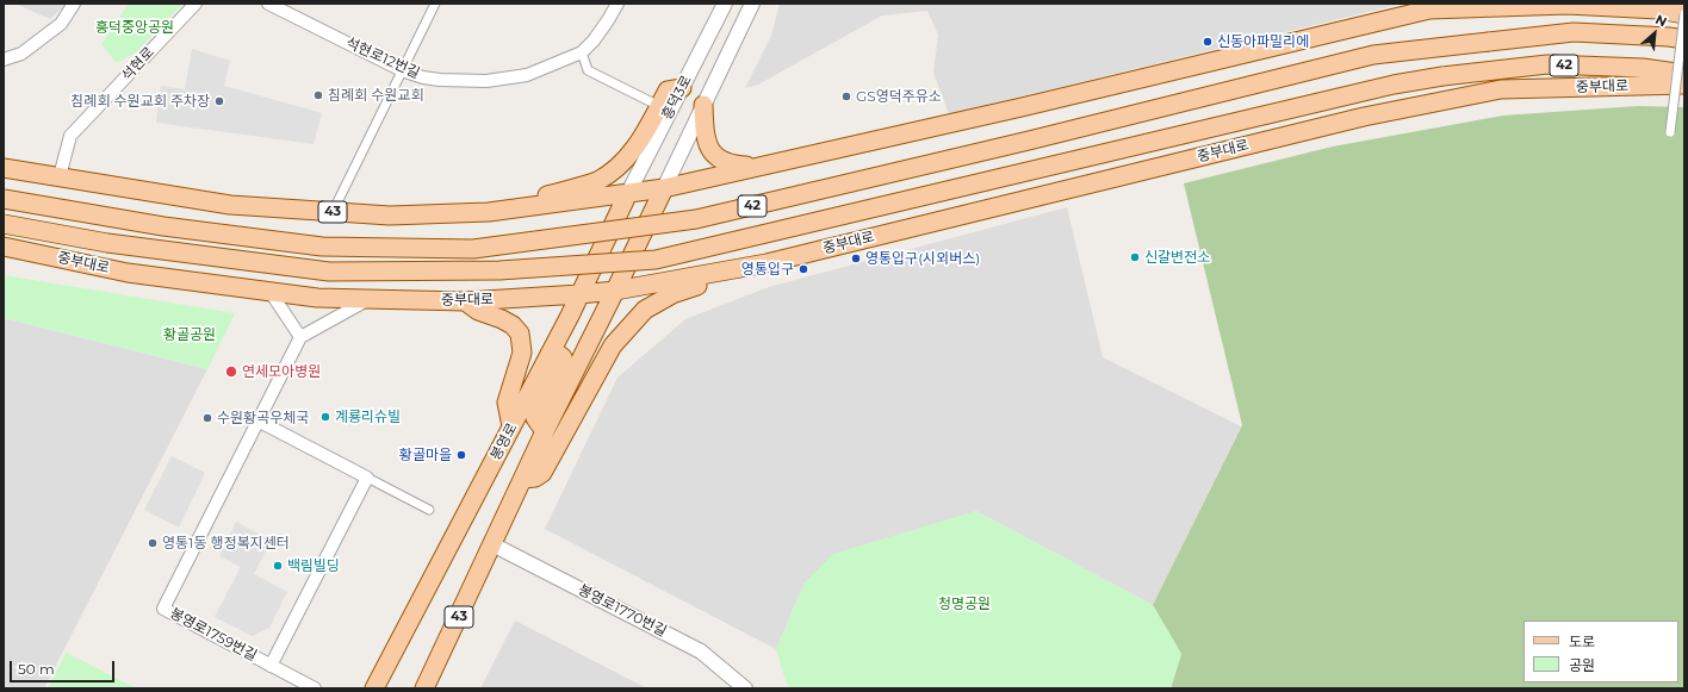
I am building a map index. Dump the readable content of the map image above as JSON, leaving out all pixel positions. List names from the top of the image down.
{
  "streets": {
    "main road": [
      "42",
      "중부대로",
      "43",
      "봉영로"
    ],
    "street": [
      "석현로12번길",
      "석현로",
      "흥덕3로",
      "봉영로1770번길",
      "봉영로1759번길"
    ]
  },
  "crossings": [
    ["석현로", "43"],
    ["중부대로", "43"],
    ["중부대로", "봉영로"],
    ["흥덕3로", "43"],
    ["흥덕3로", "봉영로"],
    ["43", "봉영로"],
    ["43", "봉영로1770번길"]
  ],
  "parks": ["흥덕중앙공원", "황골공원", "청명공원"],
  "places": [
    "신동아파밀리에",
    "침례회 수원교회",
    "GS영덕주유소",
    "침례회 수원교회 주차장",
    "신갈변전소",
    "영통입구(시외버스)",
    "영통입구",
    "연세모아병원",
    "계룡리슈빌",
    "수원황곡우체국",
    "황골마을",
    "영통1동 행정복지센터",
    "백림빌딩"
  ],
  "legend": ["도로", "공원"],
  "scale_bar": "50 m",
  "north": "top right"
}
